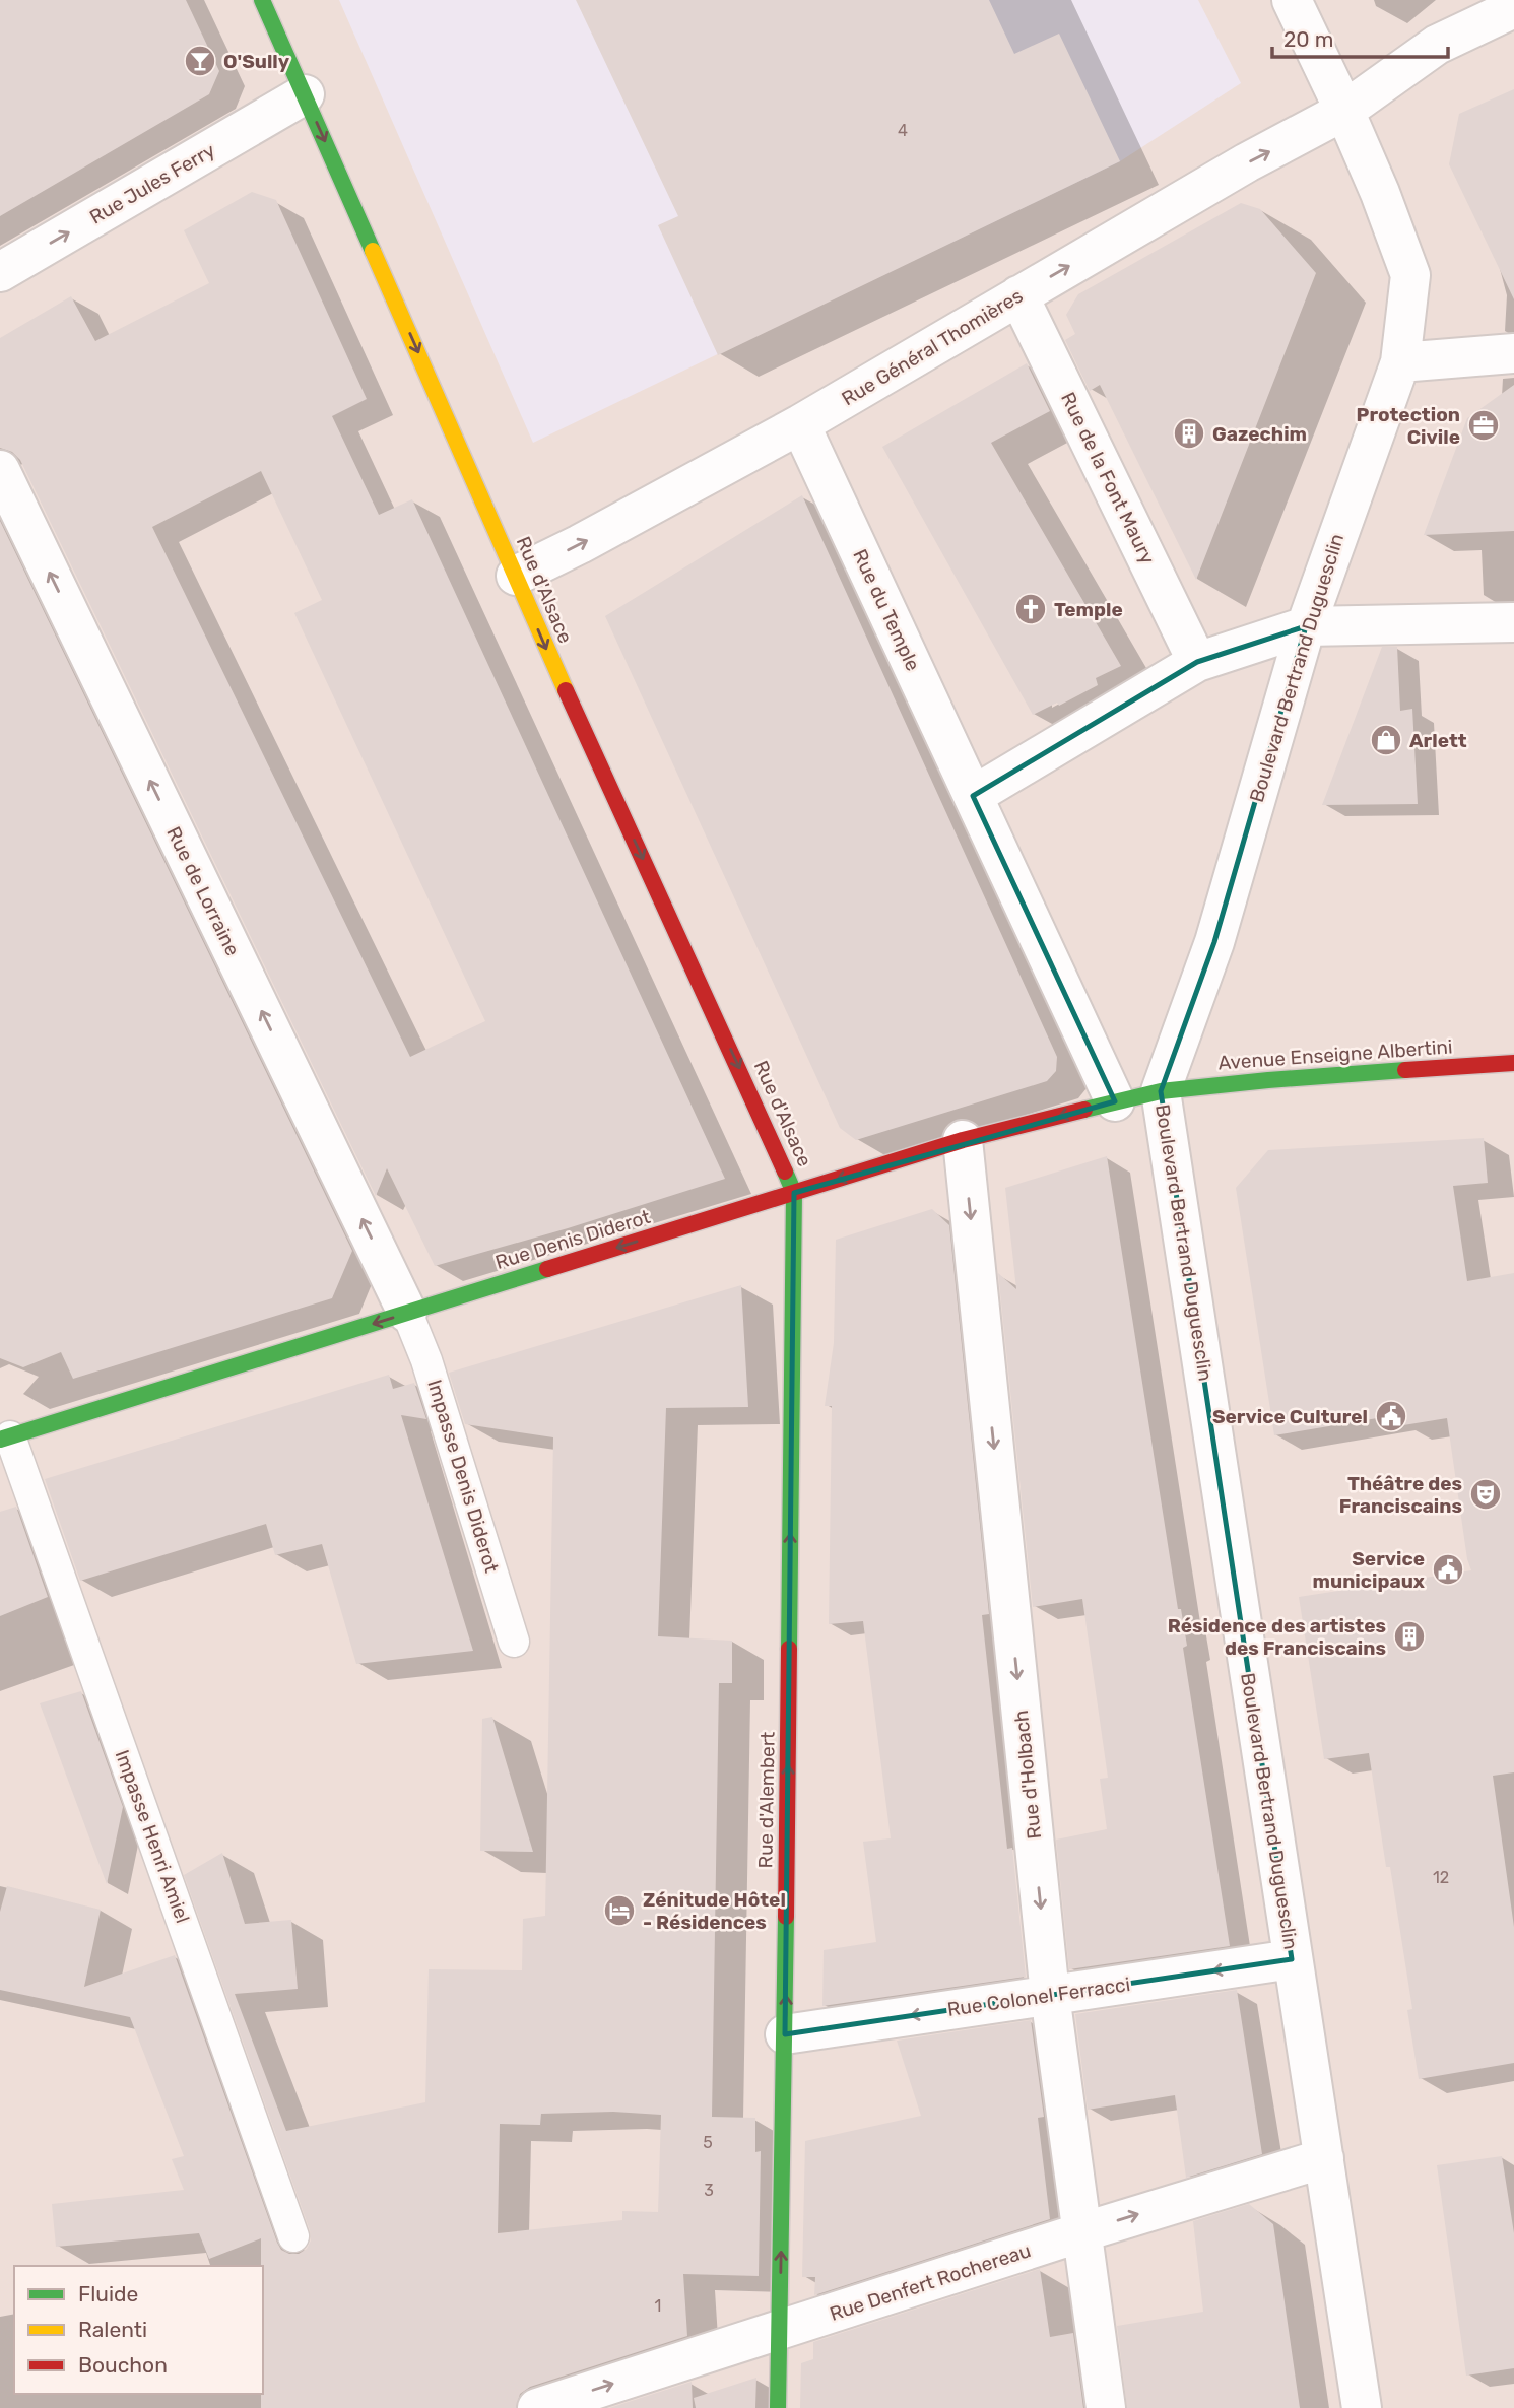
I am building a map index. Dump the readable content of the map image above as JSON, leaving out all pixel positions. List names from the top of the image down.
{
  "streets": {
    "street": [
      "Rue Jules Ferry",
      "Rue Général Thomières",
      "Rue de la Font Maury",
      "Rue d'Alsace",
      "Rue du Temple",
      "Boulevard Bertrand Duguesclin",
      "Rue de Lorraine",
      "Avenue Enseigne Albertini",
      "Rue Denis Diderot",
      "Rue d'Holbach",
      "Rue d'Alembert",
      "Rue Colonel Ferracci",
      "Rue Denfert Rochereau"
    ],
    "lane": ["Impasse Denis Diderot", "Impasse Henri Amiel"]
  },
  "crossings": [
    ["Rue Jules Ferry", "Rue d'Alsace"],
    ["Rue Général Thomières", "Rue de la Font Maury"],
    ["Rue Général Thomières", "Rue d'Alsace"],
    ["Rue Général Thomières", "Rue du Temple"],
    ["Rue Général Thomières", "Boulevard Bertrand Duguesclin"],
    ["Rue d'Alsace", "Rue Denis Diderot"],
    ["Rue d'Alsace", "Rue d'Alembert"],
    ["Rue du Temple", "Rue Denis Diderot"],
    ["Boulevard Bertrand Duguesclin", "Avenue Enseigne Albertini"],
    ["Boulevard Bertrand Duguesclin", "Rue Denis Diderot"],
    ["Boulevard Bertrand Duguesclin", "Rue Colonel Ferracci"],
    ["Boulevard Bertrand Duguesclin", "Rue Denfert Rochereau"],
    ["Rue de Lorraine", "Rue Denis Diderot"],
    ["Rue de Lorraine", "Impasse Denis Diderot"],
    ["Avenue Enseigne Albertini", "Rue Denis Diderot"],
    ["Rue Denis Diderot", "Impasse Denis Diderot"],
    ["Rue Denis Diderot", "Rue d'Holbach"],
    ["Rue Denis Diderot", "Rue d'Alembert"],
    ["Rue Denis Diderot", "Impasse Henri Amiel"],
    ["Rue d'Holbach", "Rue Colonel Ferracci"],
    ["Rue d'Holbach", "Rue Denfert Rochereau"],
    ["Rue d'Alembert", "Rue Colonel Ferracci"],
    ["Rue d'Alembert", "Rue Denfert Rochereau"]
  ],
  "one_way": [
    "Rue Jules Ferry",
    "Rue Général Thomières",
    "Rue d'Alsace",
    "Rue de Lorraine",
    "Rue Denis Diderot",
    "Rue d'Holbach",
    "Rue d'Alembert",
    "Rue Colonel Ferracci",
    "Rue Denfert Rochereau"
  ],
  "places": {
    "bar": ["O'Sully"],
    "office": ["Protection Civile"],
    "building": ["Gazechim", "Résidence des artistes des Franciscains"],
    "church": ["Temple"],
    "shop": ["Arlett"],
    "public building": ["Service Culturel", "Service municipaux"],
    "theatre": ["Théâtre des Franciscains"],
    "hotel": ["Zénitude Hôtel - Résidences"]
  },
  "house_numbers": [
    "4",
    "12",
    "5",
    "3",
    "1"
  ],
  "legend": ["Fluide", "Ralenti", "Bouchon"],
  "scale_bar": "20 m"
}
